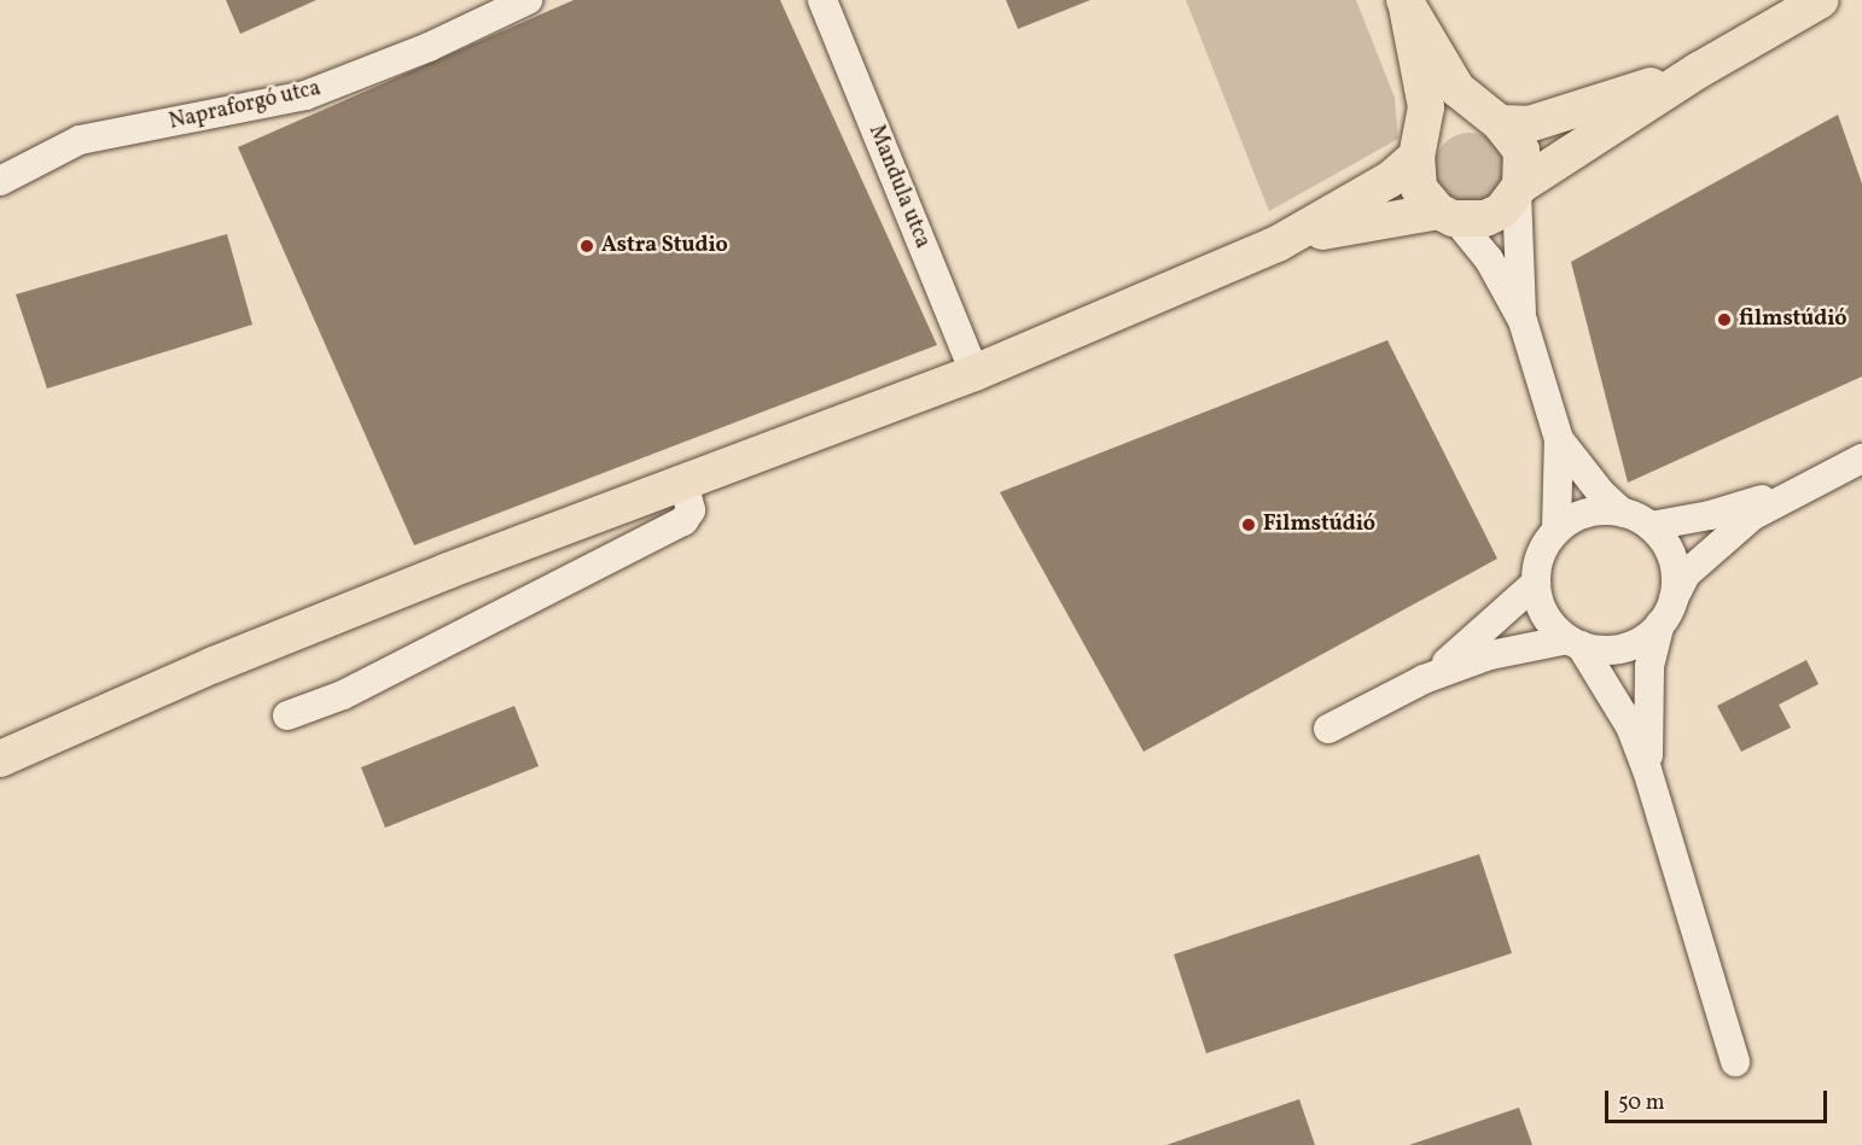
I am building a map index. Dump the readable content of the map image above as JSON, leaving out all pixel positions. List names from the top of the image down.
{
  "streets": {
    "street": ["Napraforgó utca", "Mandula utca"]
  },
  "places": ["Astra Studio", "filmstúdió", "Filmstúdió"],
  "scale_bar": "50 m"
}
